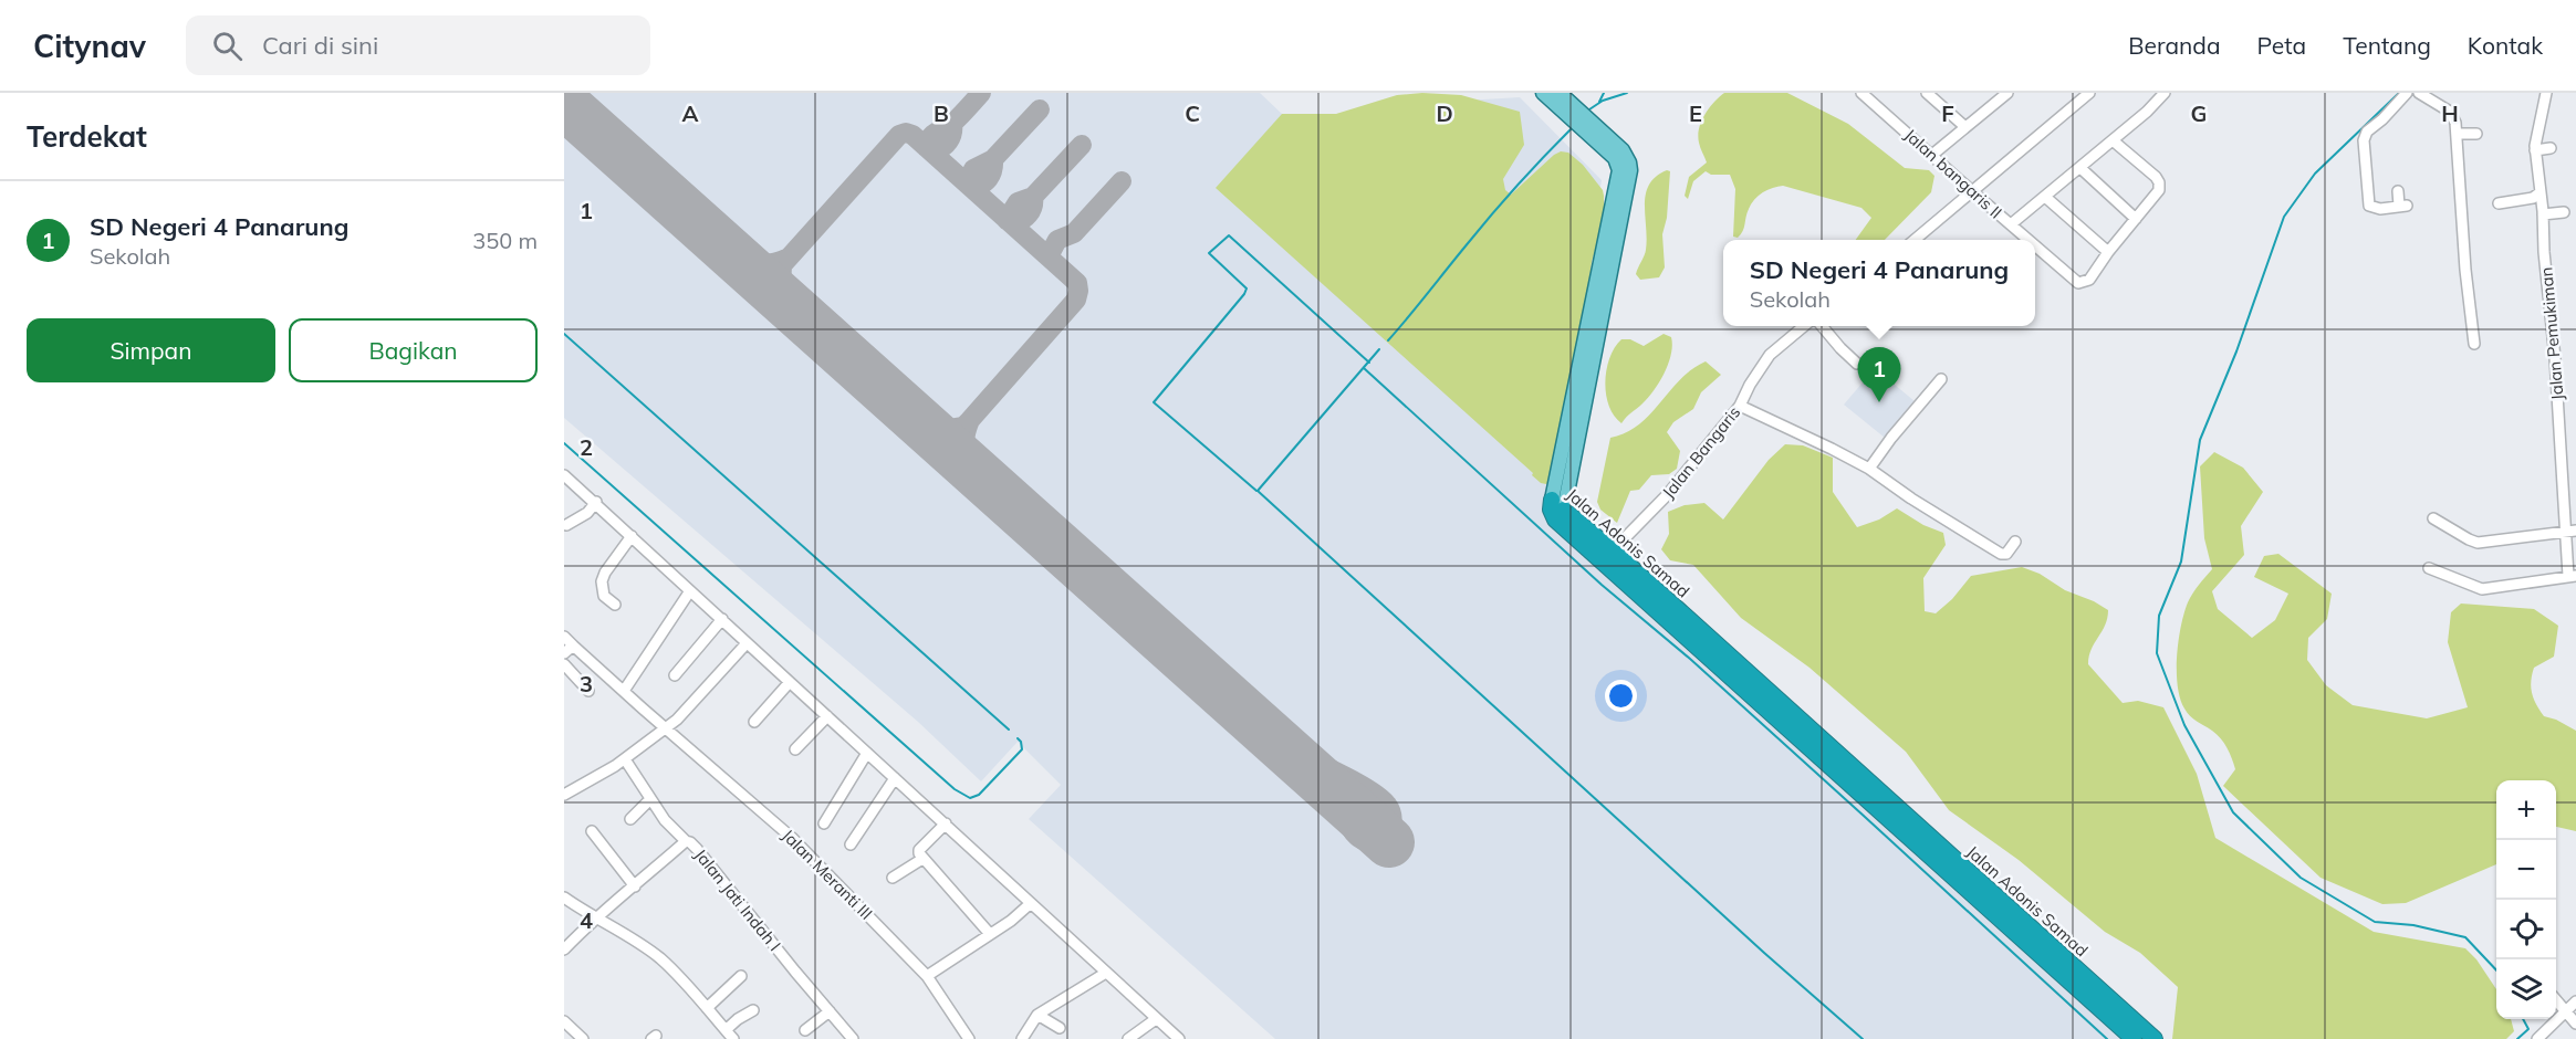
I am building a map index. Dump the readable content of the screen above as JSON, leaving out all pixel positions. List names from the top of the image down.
{
  "streets": {
    "highway": ["Jalan Adonis Samad"],
    "street": [
      "Jalan bangaris II",
      "Jalan Pemukiman",
      "Jalan Bangaris",
      "Jalan Meranti III",
      "Jalan Jati Indah I"
    ]
  },
  "crossings": [
    ["Jalan Bangaris", "Jalan Adonis Samad"]
  ],
  "page": {
    "header": "Citynav",
    "search": "Cari di sini",
    "nav": [
      "Beranda",
      "Peta",
      "Tentang",
      "Kontak"
    ],
    "heading": "Terdekat",
    "list": [
      {
        "mark": "1",
        "name": "SD Negeri 4 Panarung",
        "note": "Sekolah",
        "value": "350 m"
      }
    ],
    "popup": ["SD Negeri 4 Panarung", "Sekolah"],
    "buttons": ["Simpan", "Bagikan"],
    "pins": "1",
    "map_buttons": ["+", "−"]
  },
  "grid": {
    "columns": [
      "A",
      "B",
      "C",
      "D",
      "E",
      "F",
      "G",
      "H"
    ],
    "rows": [
      "1",
      "2",
      "3",
      "4"
    ]
  }
}
